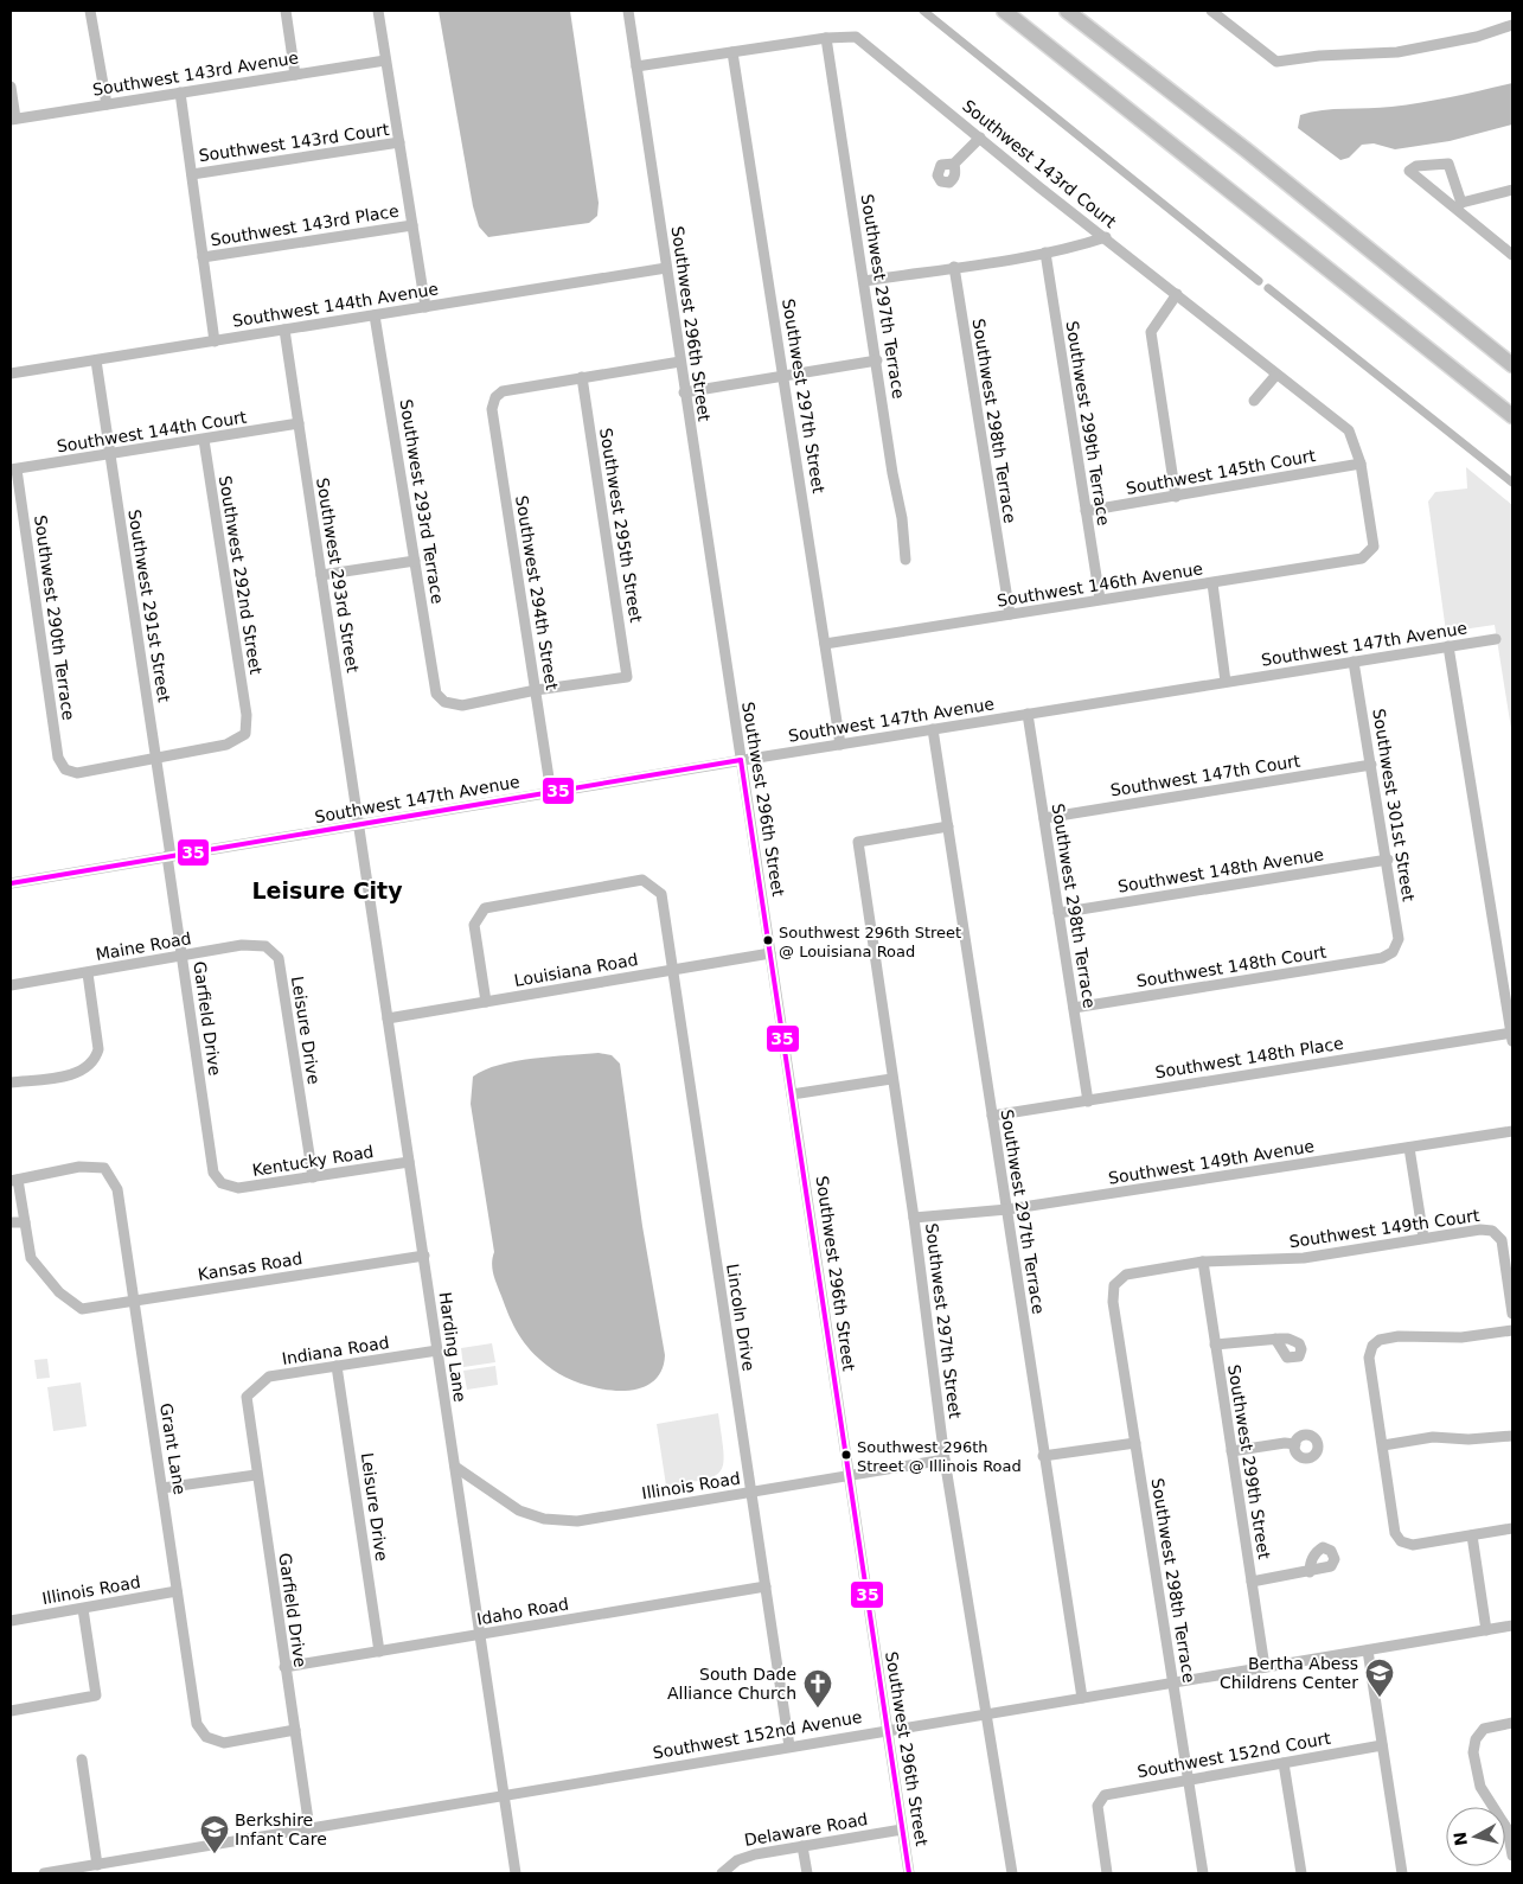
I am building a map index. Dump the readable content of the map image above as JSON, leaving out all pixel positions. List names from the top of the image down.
{
  "streets": {
    "street": [
      "Southwest 143rd Avenue",
      "Southwest 143rd Court",
      "Southwest 143rd Place",
      "Southwest 297th Terrace",
      "Southwest 144th Avenue",
      "Southwest 296th Street",
      "Southwest 297th Street",
      "Southwest 298th Terrace",
      "Southwest 299th Terrace",
      "Southwest 144th Court",
      "Southwest 145th Court",
      "Southwest 293rd Terrace",
      "Southwest 295th Street",
      "Southwest 292nd Street",
      "Southwest 293rd Street",
      "Southwest 146th Avenue",
      "Southwest 294th Street",
      "Southwest 291st Street",
      "Southwest 290th Terrace",
      "Southwest 147th Avenue",
      "Southwest 147th Court",
      "Southwest 301st Street",
      "Southwest 148th Avenue",
      "Maine Road",
      "Southwest 148th Court",
      "Louisiana Road",
      "Garfield Drive",
      "Leisure Drive",
      "Southwest 148th Place",
      "Kentucky Road",
      "Southwest 149th Avenue",
      "Southwest 149th Court",
      "Kansas Road",
      "Lincoln Drive",
      "Harding Lane",
      "Indiana Road",
      "Grant Lane",
      "Southwest 299th Street",
      "Illinois Road",
      "Idaho Road",
      "Southwest 152nd Avenue",
      "Southwest 152nd Court",
      "Delaware Road"
    ]
  },
  "crossings": [
    ["Southwest 143rd Court", "Southwest 297th Terrace"],
    ["Southwest 143rd Court", "Southwest 296th Street"],
    ["Southwest 143rd Court", "Southwest 297th Street"],
    ["Southwest 143rd Court", "Southwest 145th Court"],
    ["Southwest 143rd Court", "Southwest 146th Avenue"],
    ["Southwest 297th Terrace", "Southwest 297th Street"],
    ["Southwest 297th Terrace", "Southwest 147th Avenue"],
    ["Southwest 297th Terrace", "Southwest 148th Place"],
    ["Southwest 297th Terrace", "Southwest 149th Avenue"],
    ["Southwest 297th Terrace", "Southwest 152nd Avenue"],
    ["Southwest 144th Avenue", "Southwest 296th Street"],
    ["Southwest 144th Avenue", "Southwest 293rd Terrace"],
    ["Southwest 144th Avenue", "Southwest 293rd Street"],
    ["Southwest 144th Avenue", "Southwest 291st Street"],
    ["Southwest 296th Street", "Southwest 147th Avenue"],
    ["Southwest 296th Street", "Louisiana Road"],
    ["Southwest 296th Street", "Illinois Road"],
    ["Southwest 296th Street", "Southwest 152nd Avenue"],
    ["Southwest 296th Street", "Delaware Road"],
    ["Southwest 297th Street", "Southwest 146th Avenue"],
    ["Southwest 297th Street", "Southwest 147th Avenue"],
    ["Southwest 297th Street", "Southwest 149th Avenue"],
    ["Southwest 297th Street", "Illinois Road"],
    ["Southwest 297th Street", "Southwest 152nd Avenue"],
    ["Southwest 298th Terrace", "Southwest 146th Avenue"],
    ["Southwest 298th Terrace", "Southwest 147th Avenue"],
    ["Southwest 298th Terrace", "Southwest 147th Court"],
    ["Southwest 298th Terrace", "Southwest 148th Avenue"],
    ["Southwest 298th Terrace", "Southwest 148th Court"],
    ["Southwest 298th Terrace", "Southwest 148th Place"],
    ["Southwest 298th Terrace", "Southwest 149th Court"],
    ["Southwest 298th Terrace", "Southwest 152nd Avenue"],
    ["Southwest 298th Terrace", "Southwest 152nd Court"],
    ["Southwest 299th Terrace", "Southwest 145th Court"],
    ["Southwest 299th Terrace", "Southwest 146th Avenue"],
    ["Southwest 144th Court", "Southwest 292nd Street"],
    ["Southwest 144th Court", "Southwest 293rd Street"],
    ["Southwest 144th Court", "Southwest 291st Street"],
    ["Southwest 144th Court", "Southwest 290th Terrace"],
    ["Southwest 293rd Terrace", "Southwest 294th Street"],
    ["Southwest 295th Street", "Southwest 294th Street"],
    ["Southwest 292nd Street", "Southwest 291st Street"],
    ["Southwest 292nd Street", "Southwest 290th Terrace"],
    ["Southwest 293rd Street", "Southwest 147th Avenue"],
    ["Southwest 293rd Street", "Harding Lane"],
    ["Southwest 294th Street", "Southwest 147th Avenue"],
    ["Southwest 291st Street", "Southwest 290th Terrace"],
    ["Southwest 291st Street", "Southwest 147th Avenue"],
    ["Southwest 291st Street", "Garfield Drive"],
    ["Southwest 147th Avenue", "Southwest 301st Street"],
    ["Southwest 147th Avenue", "Garfield Drive"],
    ["Southwest 147th Avenue", "Harding Lane"],
    ["Southwest 147th Court", "Southwest 301st Street"],
    ["Southwest 301st Street", "Southwest 148th Avenue"],
    ["Southwest 301st Street", "Southwest 148th Court"],
    ["Maine Road", "Garfield Drive"],
    ["Maine Road", "Leisure Drive"],
    ["Louisiana Road", "Lincoln Drive"],
    ["Louisiana Road", "Harding Lane"],
    ["Garfield Drive", "Kentucky Road"],
    ["Garfield Drive", "Indiana Road"],
    ["Garfield Drive", "Grant Lane"],
    ["Garfield Drive", "Idaho Road"],
    ["Garfield Drive", "Southwest 152nd Avenue"],
    ["Leisure Drive", "Kentucky Road"],
    ["Leisure Drive", "Indiana Road"],
    ["Leisure Drive", "Idaho Road"],
    ["Kentucky Road", "Harding Lane"],
    ["Southwest 149th Court", "Southwest 299th Street"],
    ["Kansas Road", "Harding Lane"],
    ["Kansas Road", "Grant Lane"],
    ["Lincoln Drive", "Illinois Road"],
    ["Lincoln Drive", "Idaho Road"],
    ["Lincoln Drive", "Southwest 152nd Avenue"],
    ["Harding Lane", "Indiana Road"],
    ["Harding Lane", "Illinois Road"],
    ["Harding Lane", "Idaho Road"],
    ["Harding Lane", "Southwest 152nd Avenue"],
    ["Grant Lane", "Illinois Road"],
    ["Southwest 299th Street", "Southwest 152nd Avenue"]
  ],
  "districts": ["Leisure City"],
  "places": {
    "other": ["Southwest 296th Street @ Louisiana Road", "Southwest 296th Street @ Illinois Road"],
    "school or university": ["Bertha Abess Childrens Center", "Berkshire Infant Care"],
    "church": ["South Dade Alliance Church"]
  },
  "lines": ["transit line 35"],
  "north": "left"
}
